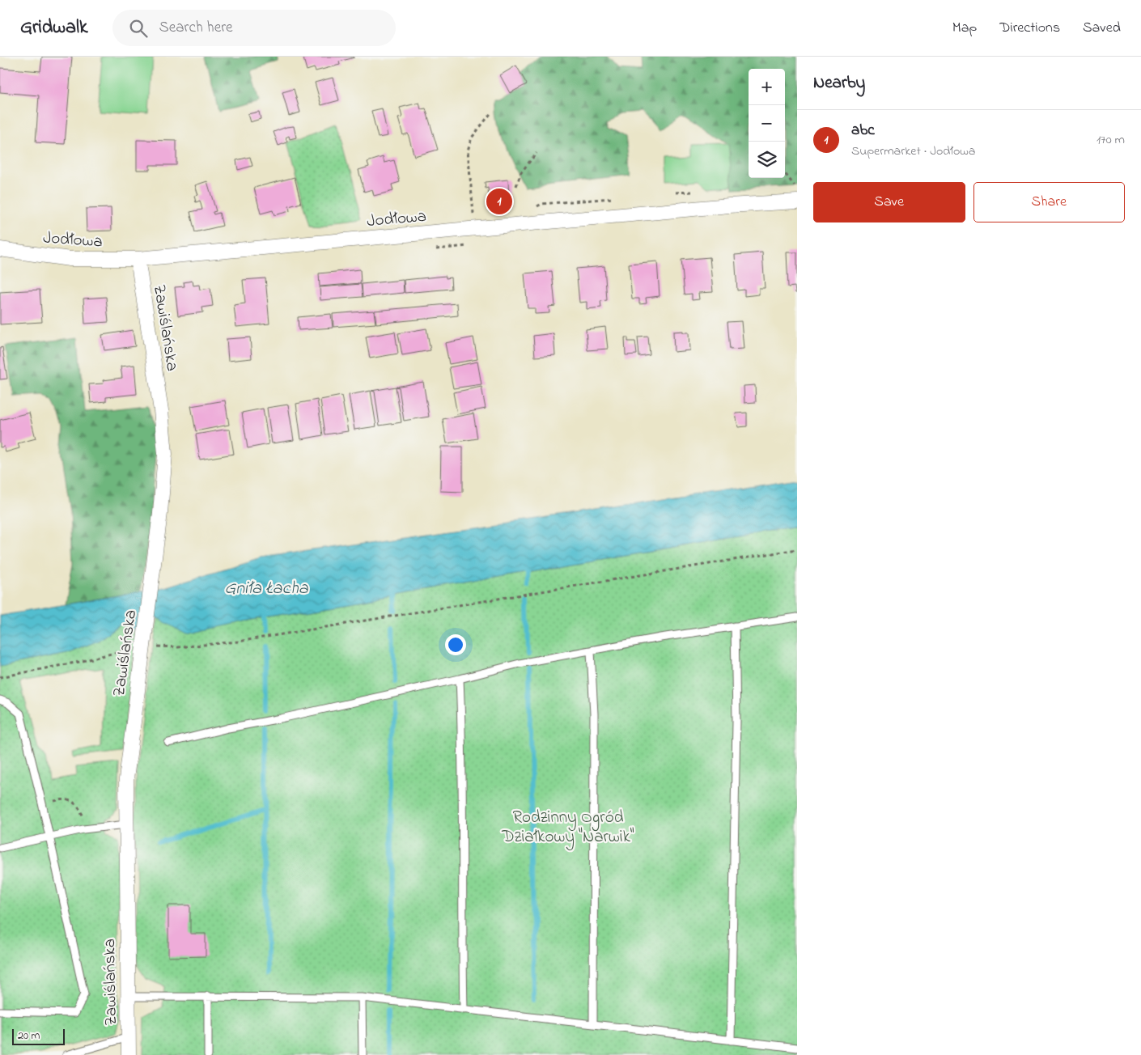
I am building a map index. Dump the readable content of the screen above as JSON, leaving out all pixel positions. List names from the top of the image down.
{
  "streets": {
    "street": ["Jodłowa", "Zawiślańska"]
  },
  "crossings": [
    ["Jodłowa", "Zawiślańska"]
  ],
  "water": ["Gniła Łacha"],
  "parks": ["Rodzinny Ogród Działkowy \"Narwik\""],
  "scale_bar": "20 m",
  "page": {
    "header": "Gridwalk",
    "search": "Search here",
    "nav": ["Map", "Directions", "Saved"],
    "heading": "Nearby",
    "map_buttons": ["+", "−"],
    "list": [
      {
        "mark": "1",
        "name": "abc",
        "note": "Supermarket · Jodłowa",
        "value": "170 m"
      }
    ],
    "buttons": ["Save", "Share"],
    "pins": "1",
    "scale": "20 m"
  }
}
